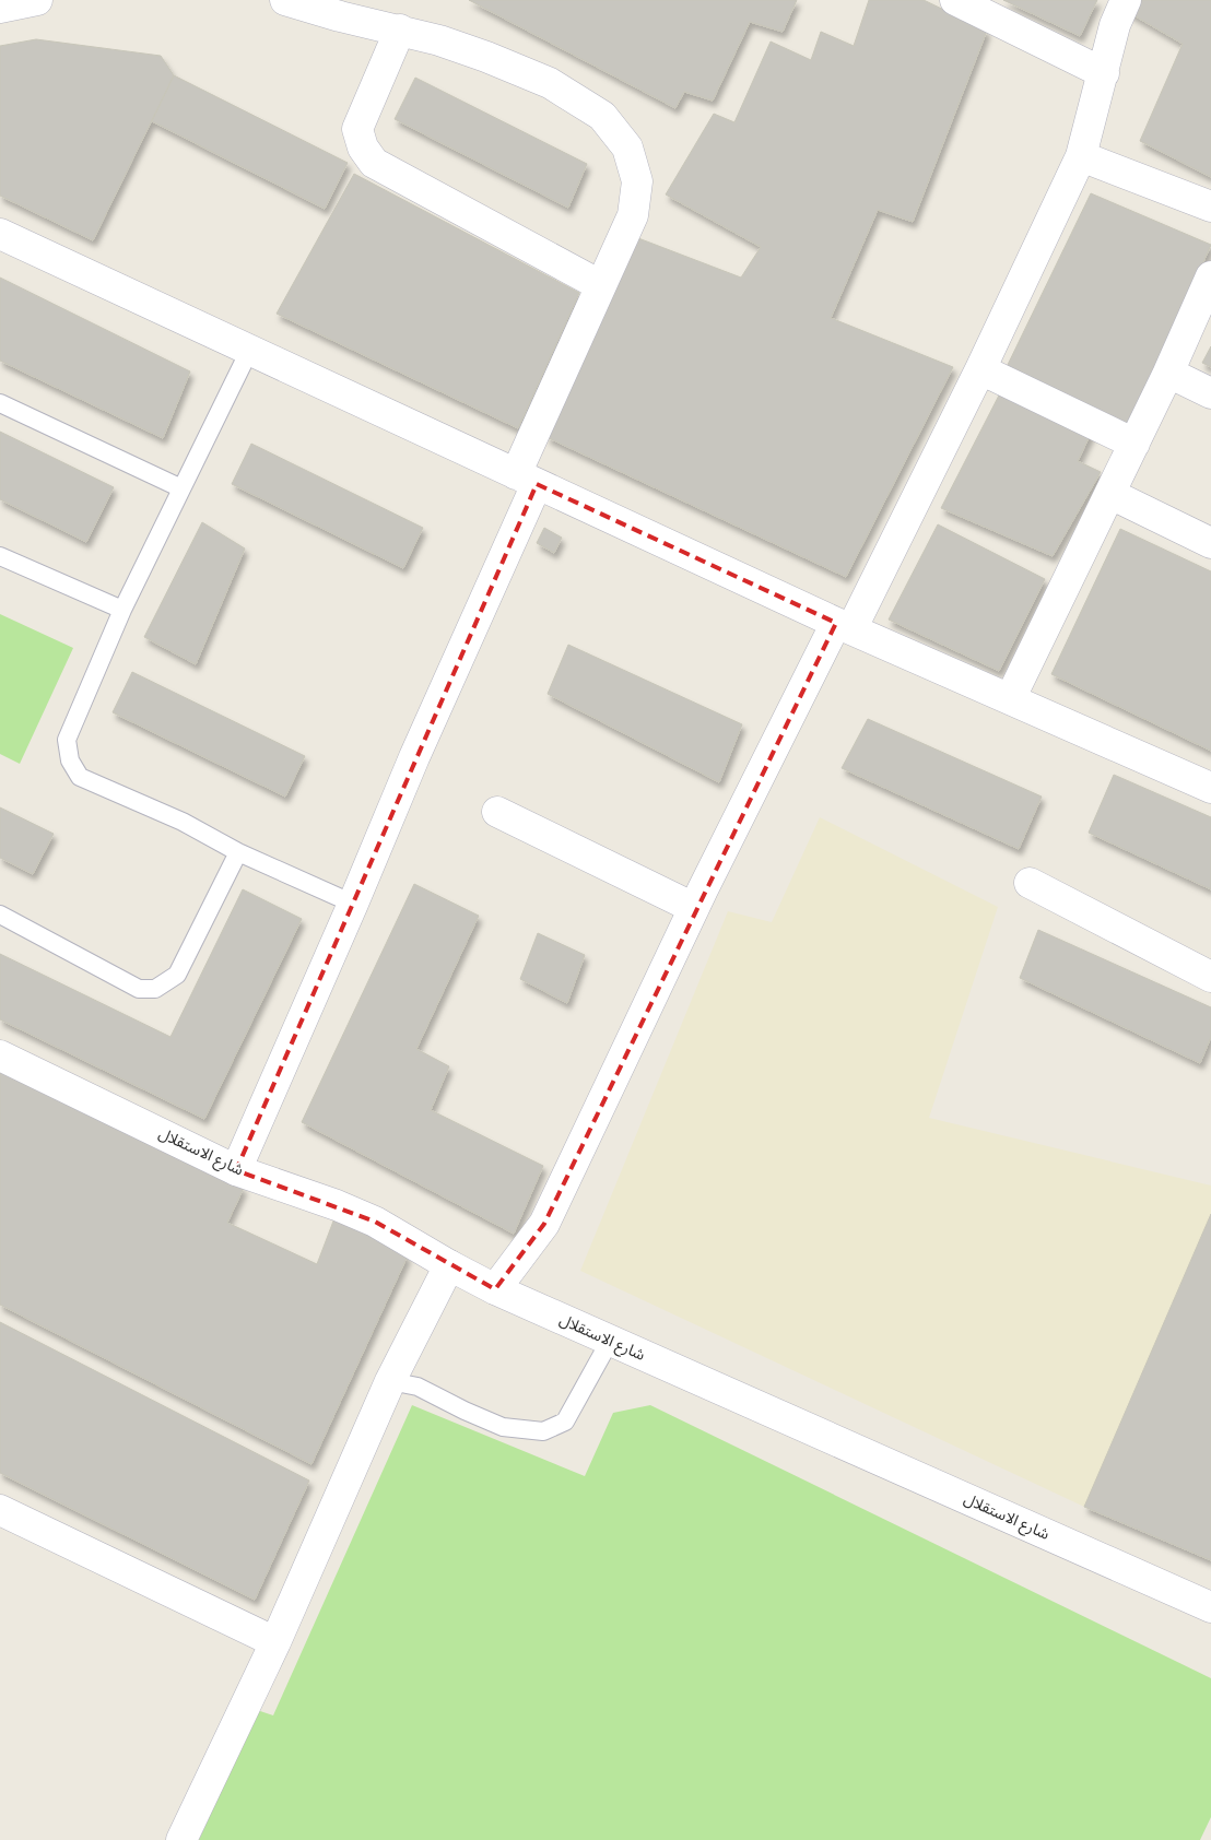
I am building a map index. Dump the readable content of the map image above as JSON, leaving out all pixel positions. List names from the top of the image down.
{
  "streets": {
    "street": ["شارع الاستقلال"]
  }
}
